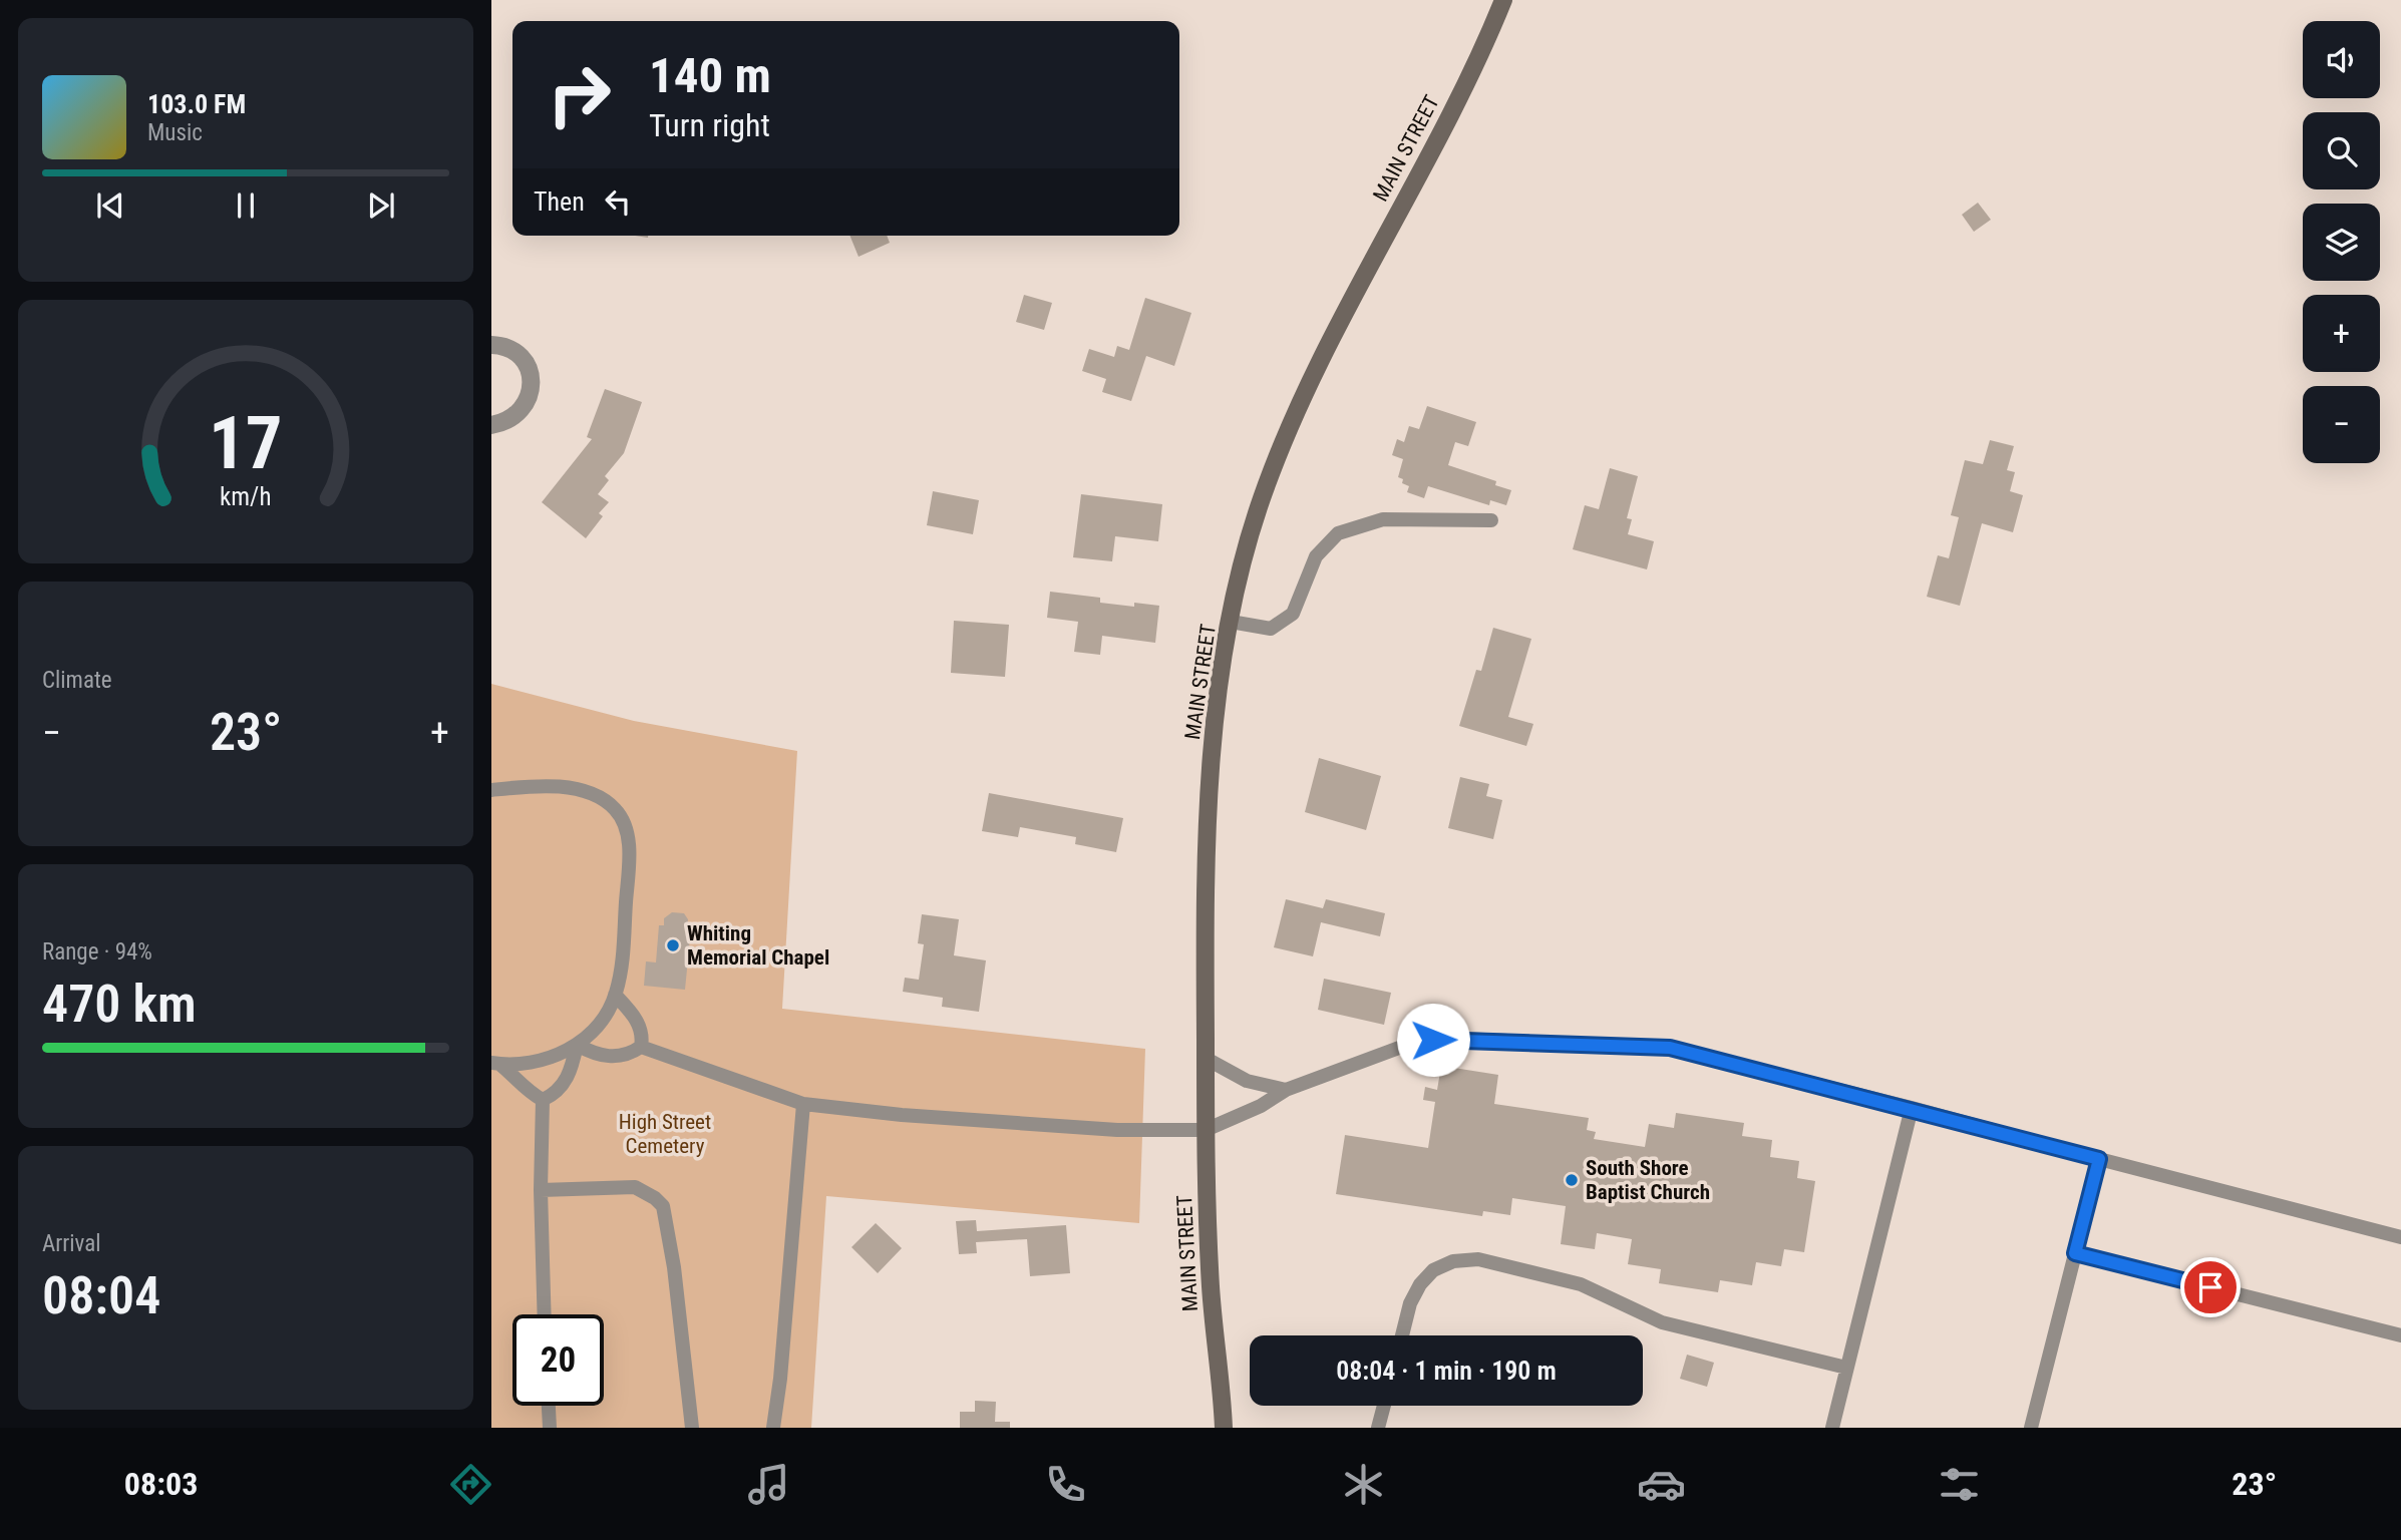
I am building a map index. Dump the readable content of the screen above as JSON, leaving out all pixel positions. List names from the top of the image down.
{
  "streets": {
    "main road": ["MAIN STREET"]
  },
  "parks": ["High Street Cemetery"],
  "places": ["Whiting Memorial Chapel", "South Shore Baptist Church"],
  "page": {
    "map_buttons": ["+", "−"],
    "turn": ["140 m", "Turn right"],
    "song": ["103.0 FM", "Music"],
    "then": "Then",
    "tile": [
      "Climate",
      ["Range · 94%", "470 km"],
      ["Arrival", "08:04"]
    ],
    "heat": ["−", "23°", "+"],
    "limit": "20",
    "trip": "08:04 · 1 min · 190 m",
    "tabs": ["08:03", "23°"],
    "gauge": ["17", "km/h"]
  }
}
